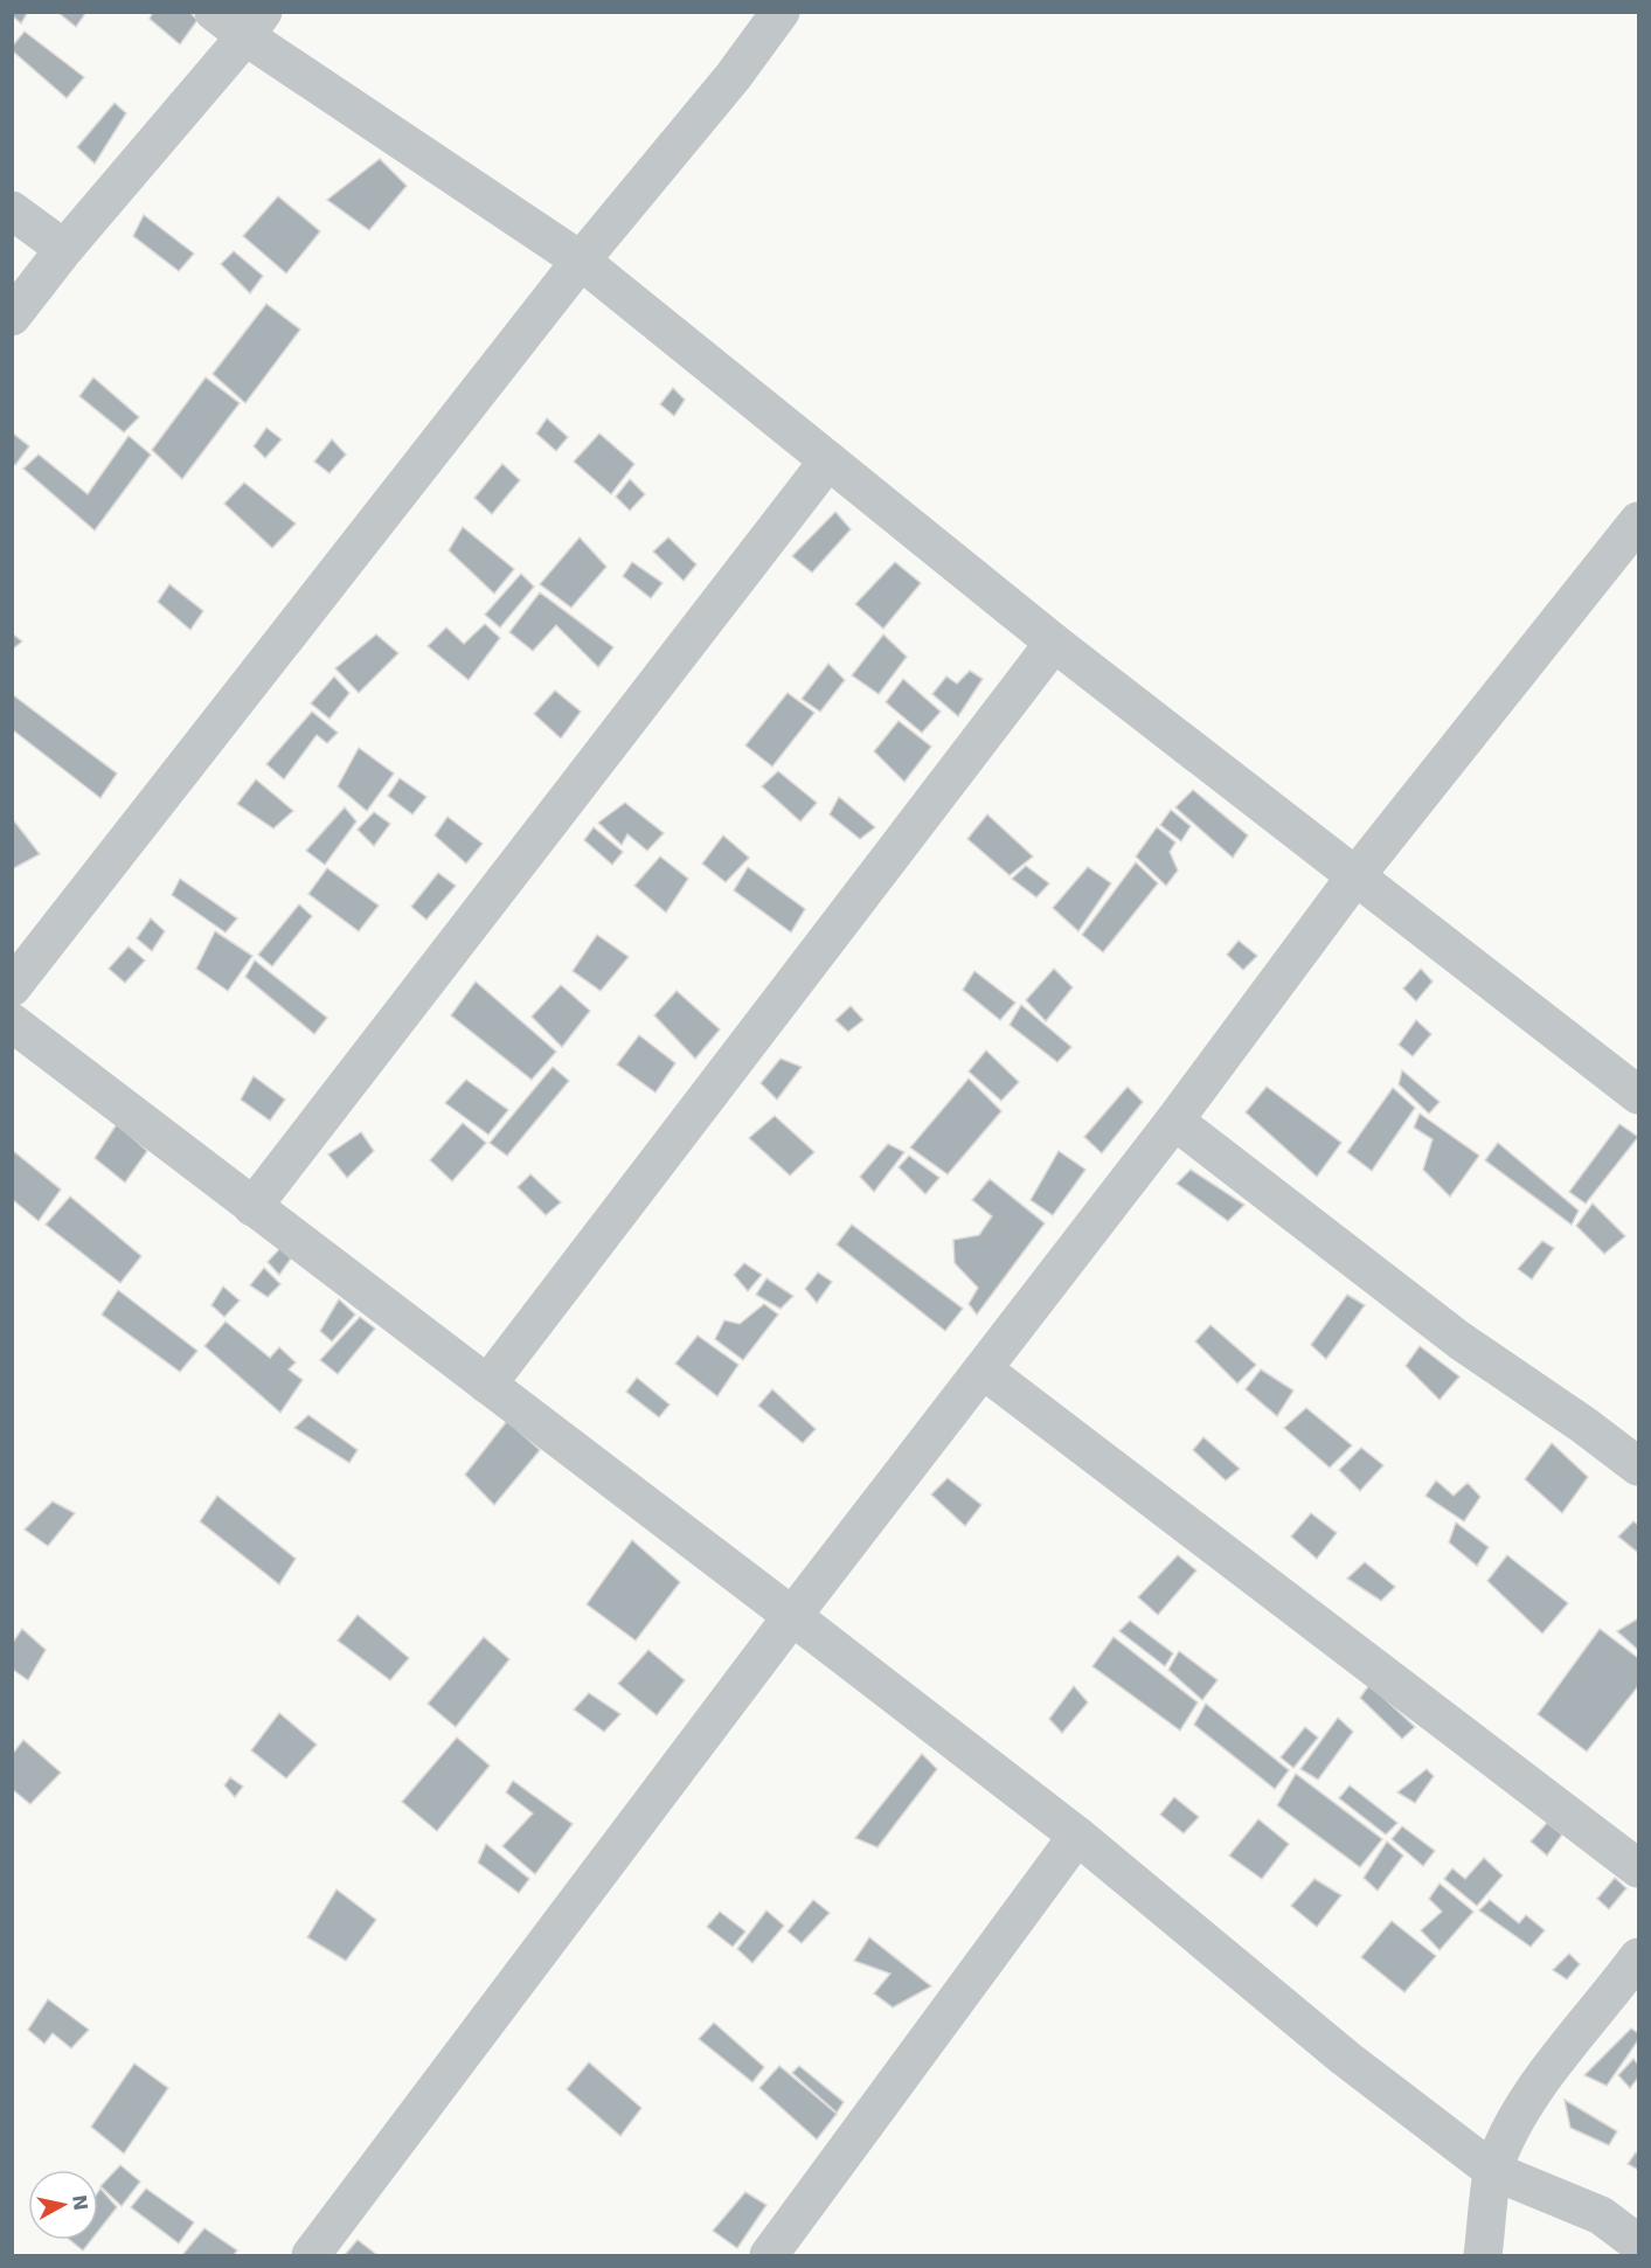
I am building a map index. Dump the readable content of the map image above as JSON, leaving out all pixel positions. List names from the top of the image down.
{
  "north": "right"
}
